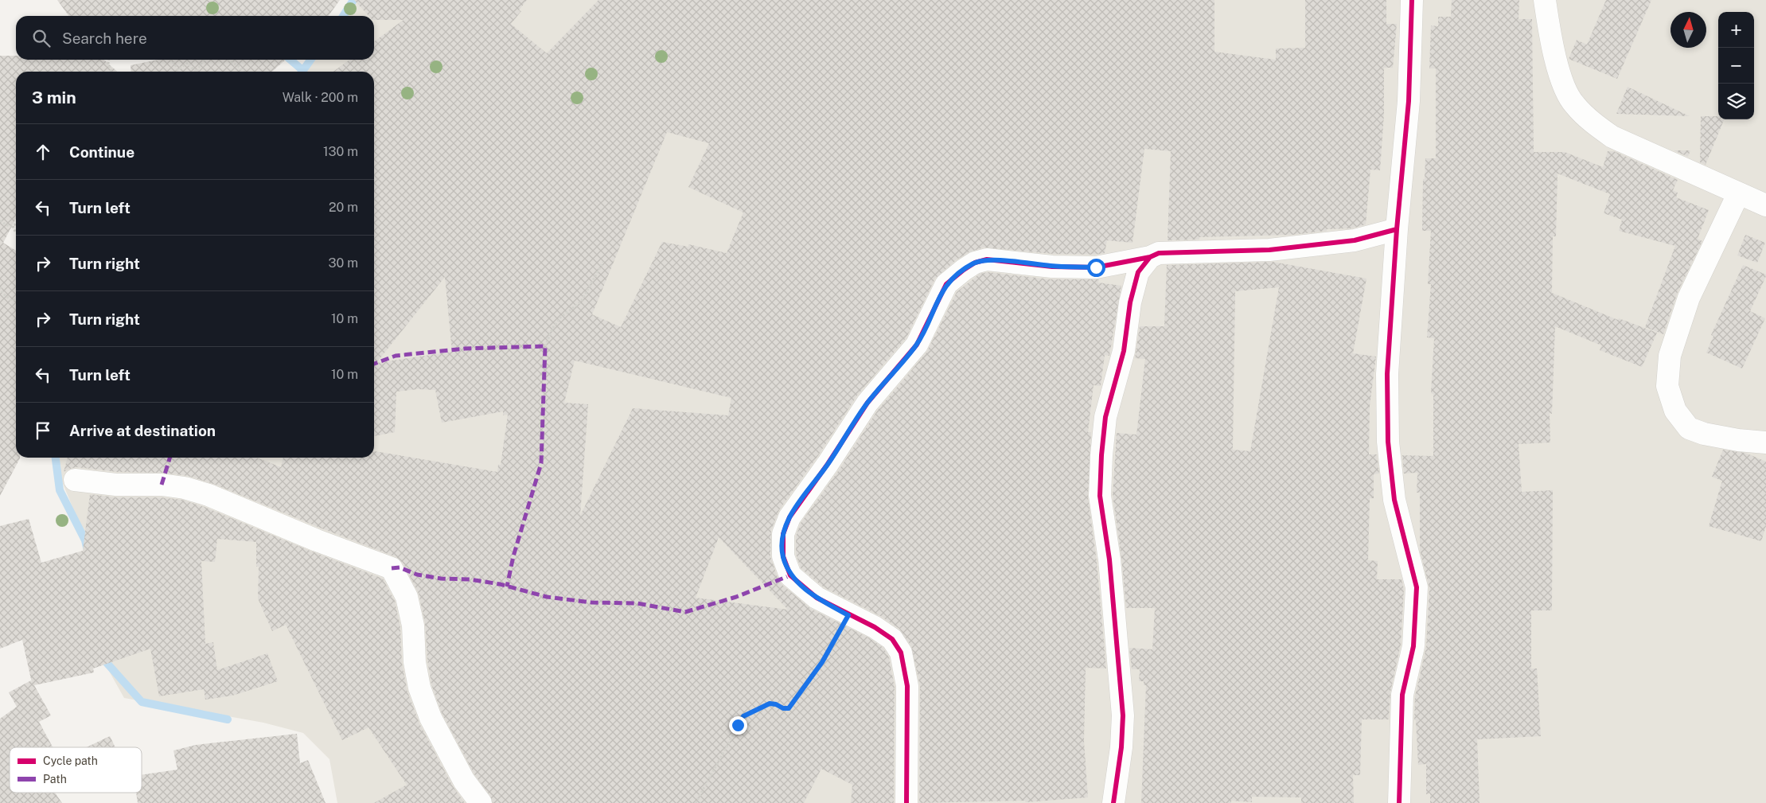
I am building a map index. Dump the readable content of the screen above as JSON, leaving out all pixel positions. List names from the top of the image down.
{
  "legend": ["Cycle path", "Path"],
  "north": "top",
  "page": {
    "map_buttons": ["+", "−"],
    "search": "Search here",
    "heading": ["3 min", "Walk · 200 m"],
    "list": [
      ["Continue", "130 m"],
      ["Turn left", "20 m"],
      ["Turn right", "30 m"],
      ["Turn right", "10 m"],
      ["Turn left", "10 m"],
      "Arrive at destination"
    ]
  }
}
